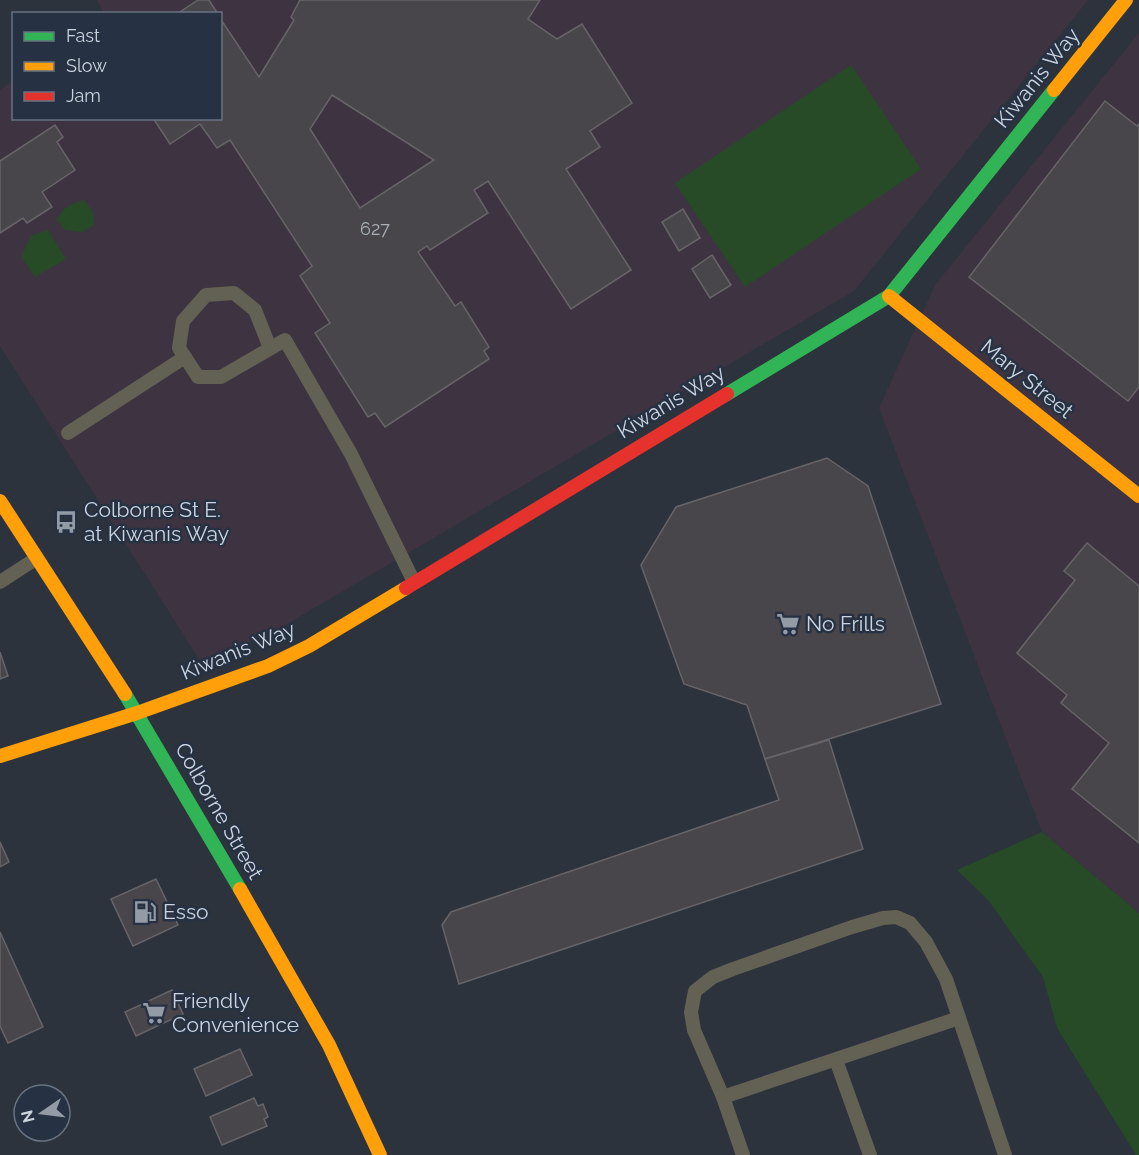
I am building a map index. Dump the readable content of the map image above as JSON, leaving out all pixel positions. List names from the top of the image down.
{
  "streets": {
    "street": ["Kiwanis Way", "Mary Street", "Colborne Street"]
  },
  "crossings": [
    ["Kiwanis Way", "Mary Street"],
    ["Kiwanis Way", "Colborne Street"]
  ],
  "places": {
    "bus stop": ["Colborne St E. at Kiwanis Way"],
    "supermarket": ["No Frills", "Friendly Convenience"],
    "fuel station": ["Esso"]
  },
  "house_numbers": ["627"],
  "legend": ["Fast", "Slow", "Jam"],
  "north": "left"
}
